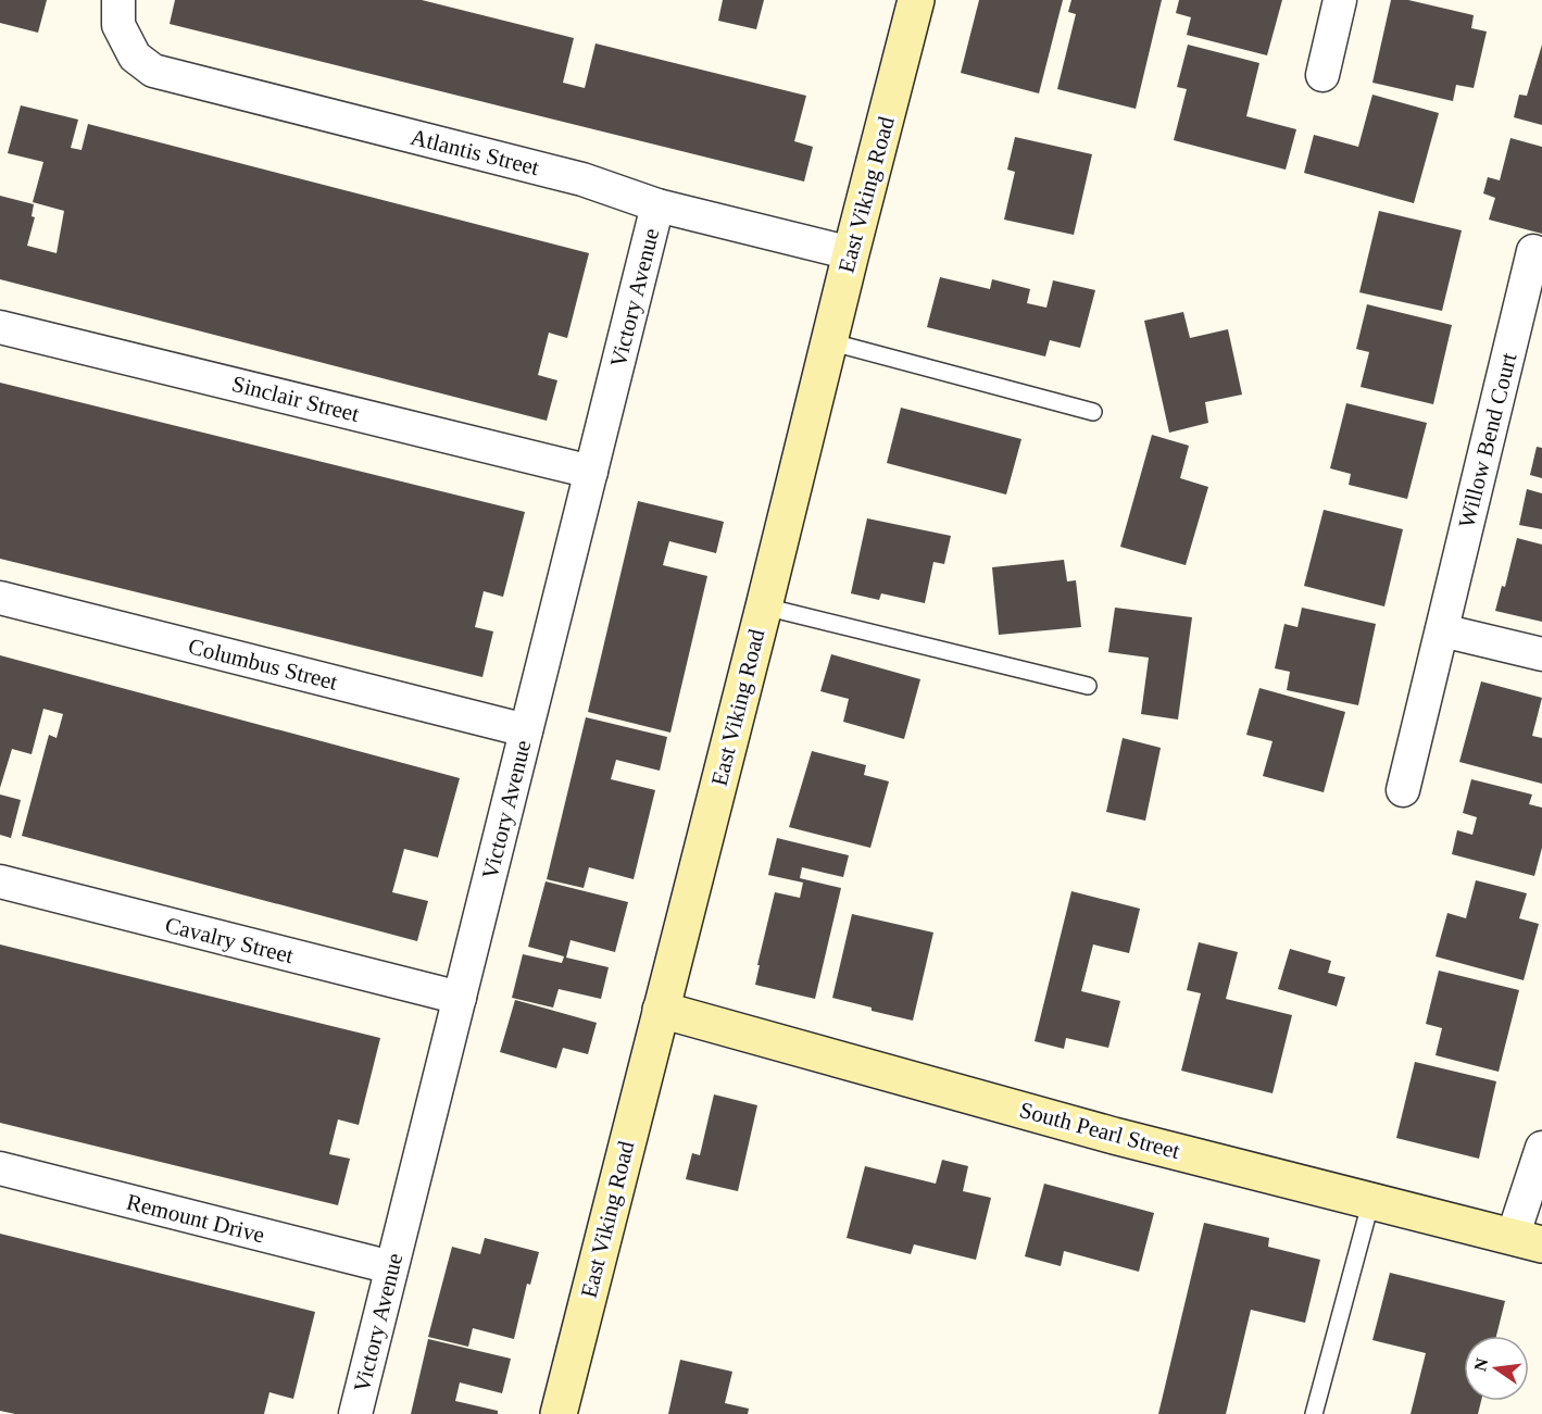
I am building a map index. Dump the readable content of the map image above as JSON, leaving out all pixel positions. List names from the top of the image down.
{
  "streets": {
    "street": [
      "Atlantis Street",
      "East Viking Road",
      "Victory Avenue",
      "Sinclair Street",
      "Willow Bend Court",
      "Columbus Street",
      "Cavalry Street",
      "South Pearl Street",
      "Remount Drive"
    ]
  },
  "crossings": [
    ["Atlantis Street", "East Viking Road"],
    ["Atlantis Street", "Victory Avenue"],
    ["East Viking Road", "South Pearl Street"],
    ["Victory Avenue", "Sinclair Street"],
    ["Victory Avenue", "Columbus Street"],
    ["Victory Avenue", "Cavalry Street"],
    ["Victory Avenue", "Remount Drive"]
  ],
  "north": "left"
}
